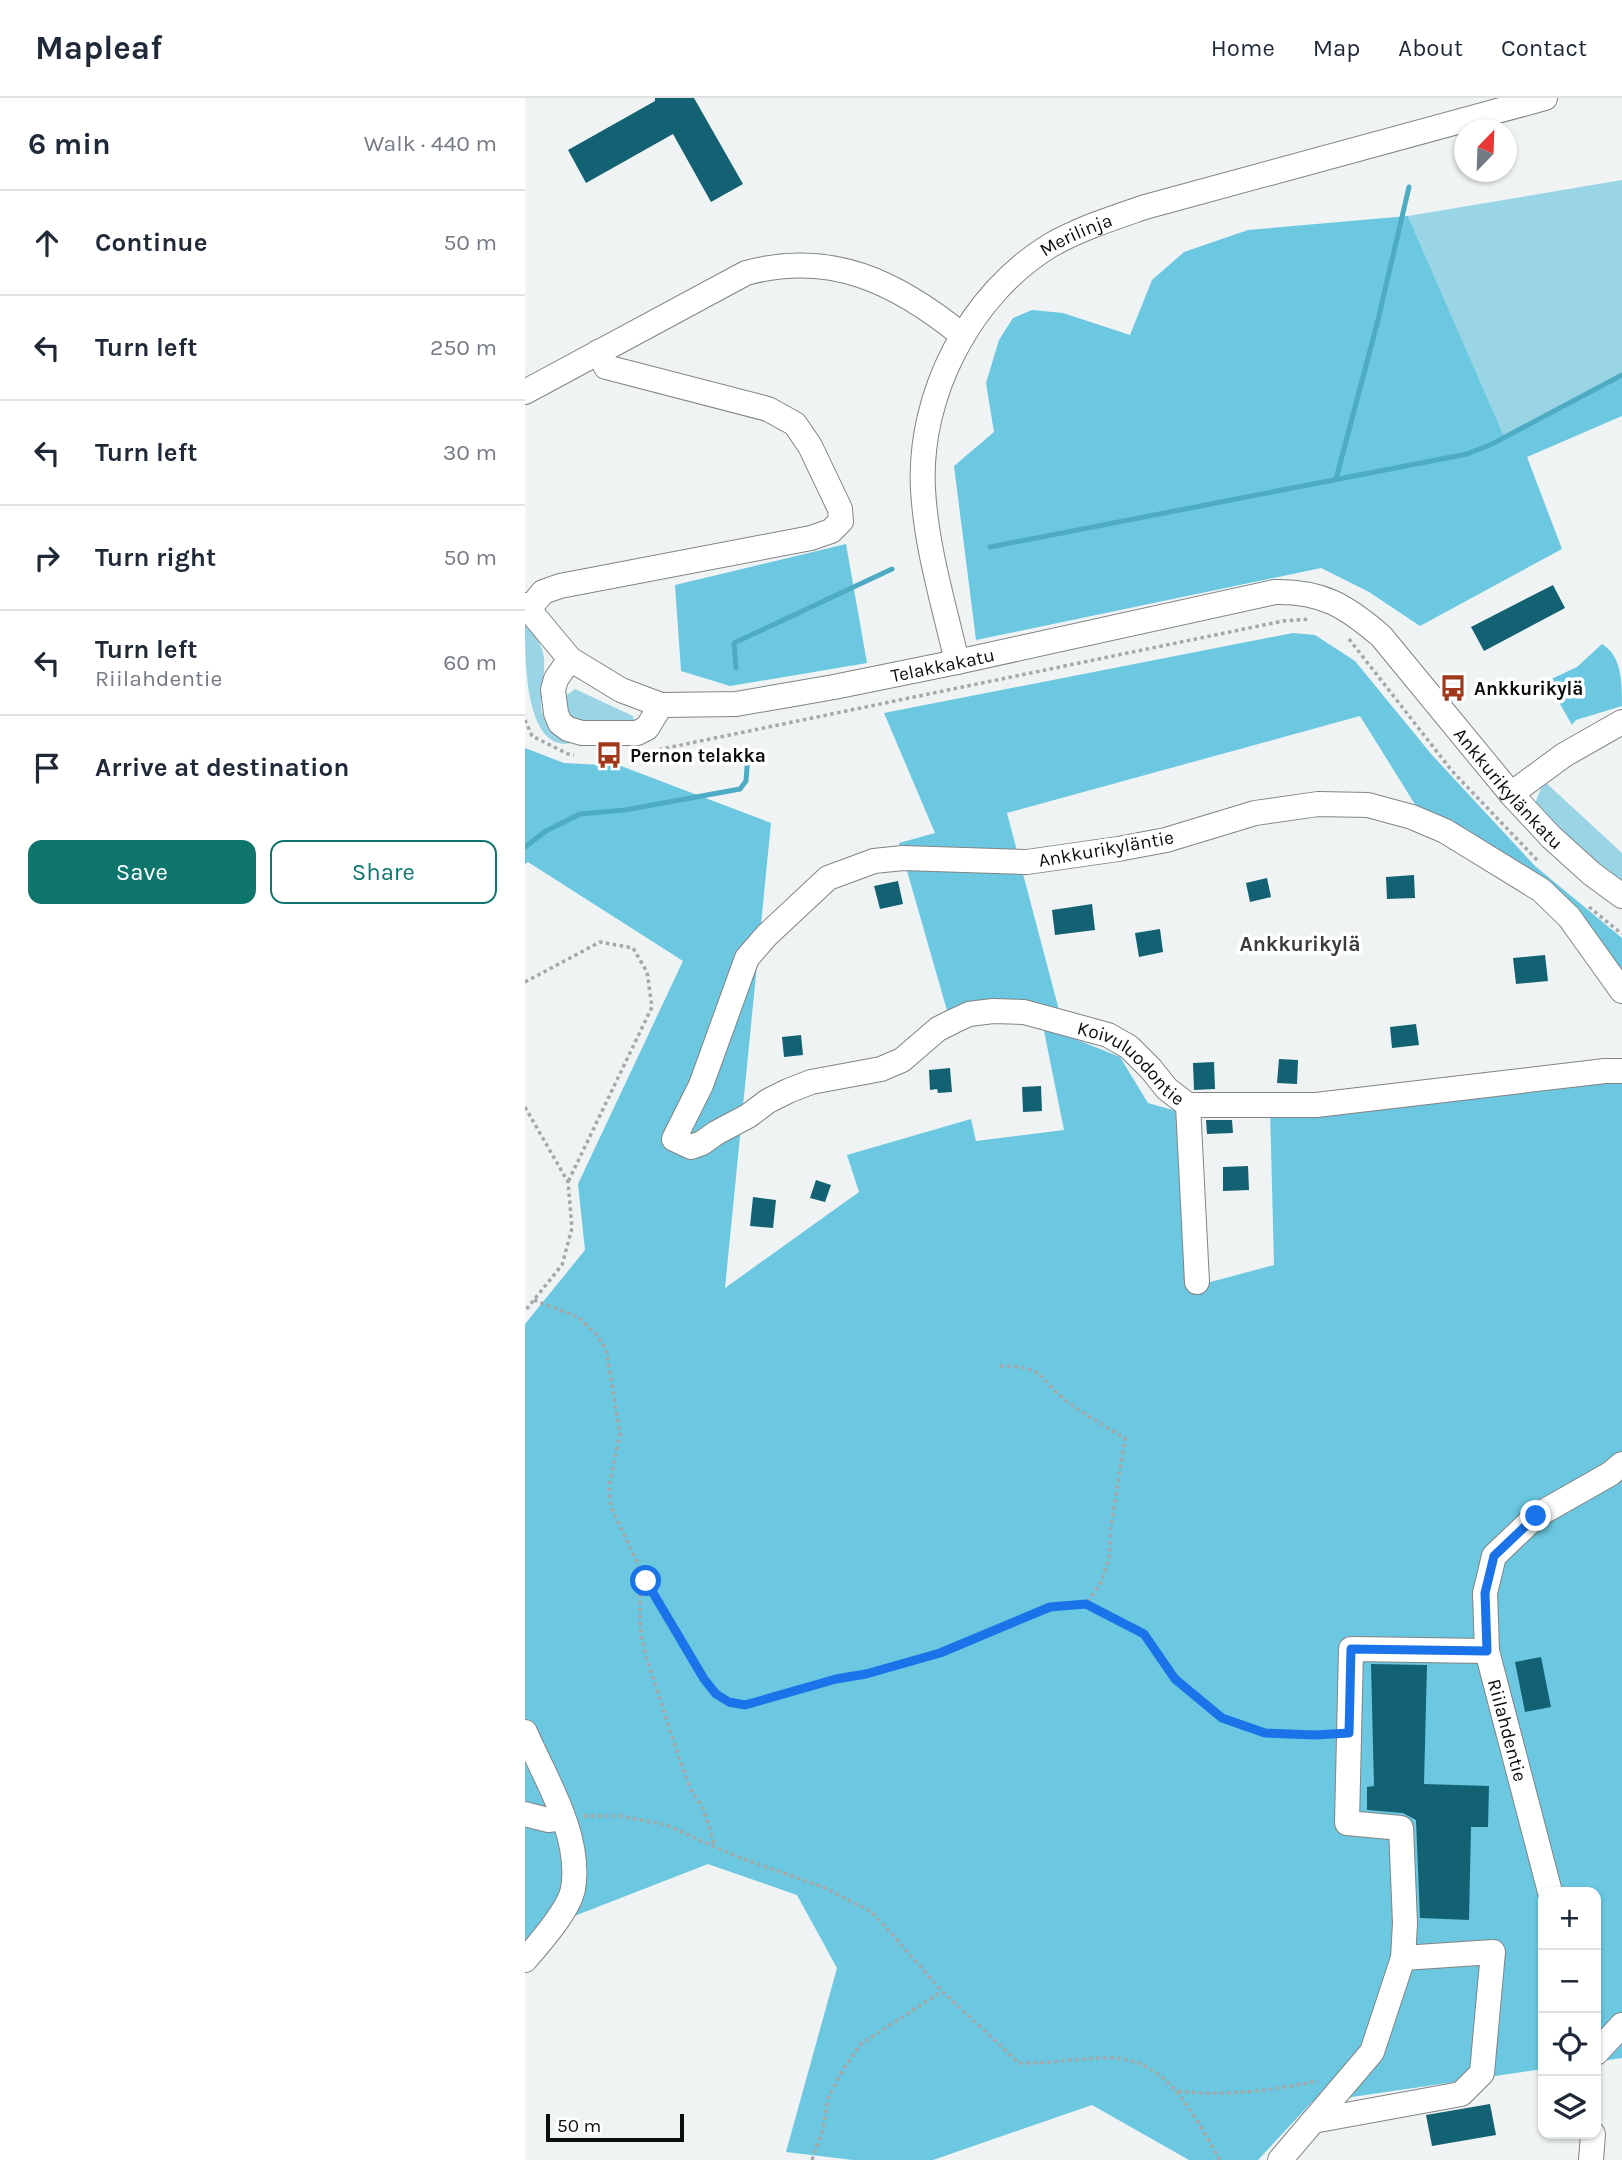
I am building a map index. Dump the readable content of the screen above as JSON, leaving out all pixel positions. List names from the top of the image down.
{
  "streets": {
    "street": [
      "Merilinja",
      "Telakkakatu",
      "Ankkurikylänkatu",
      "Ankkurikyläntie",
      "Koivuluodontie",
      "Riilahdentie"
    ]
  },
  "crossings": [
    ["Merilinja", "Telakkakatu"],
    ["Telakkakatu", "Ankkurikylänkatu"],
    ["Ankkurikyläntie", "Koivuluodontie"]
  ],
  "districts": ["Ankkurikylä"],
  "places": {
    "bus stop": ["Ankkurikylä", "Pernon telakka"]
  },
  "scale_bar": "50 m",
  "north": "top right",
  "page": {
    "header": "Mapleaf",
    "nav": [
      "Home",
      "Map",
      "About",
      "Contact"
    ],
    "heading": ["6 min", "Walk · 440 m"],
    "list": [
      ["Continue", "50 m"],
      ["Turn left", "250 m"],
      ["Turn left", "30 m"],
      ["Turn right", "50 m"],
      ["Turn left", "Riilahdentie", "60 m"],
      "Arrive at destination"
    ],
    "buttons": ["Save", "Share"],
    "map_buttons": ["+", "−"],
    "scale": "50 m"
  }
}
